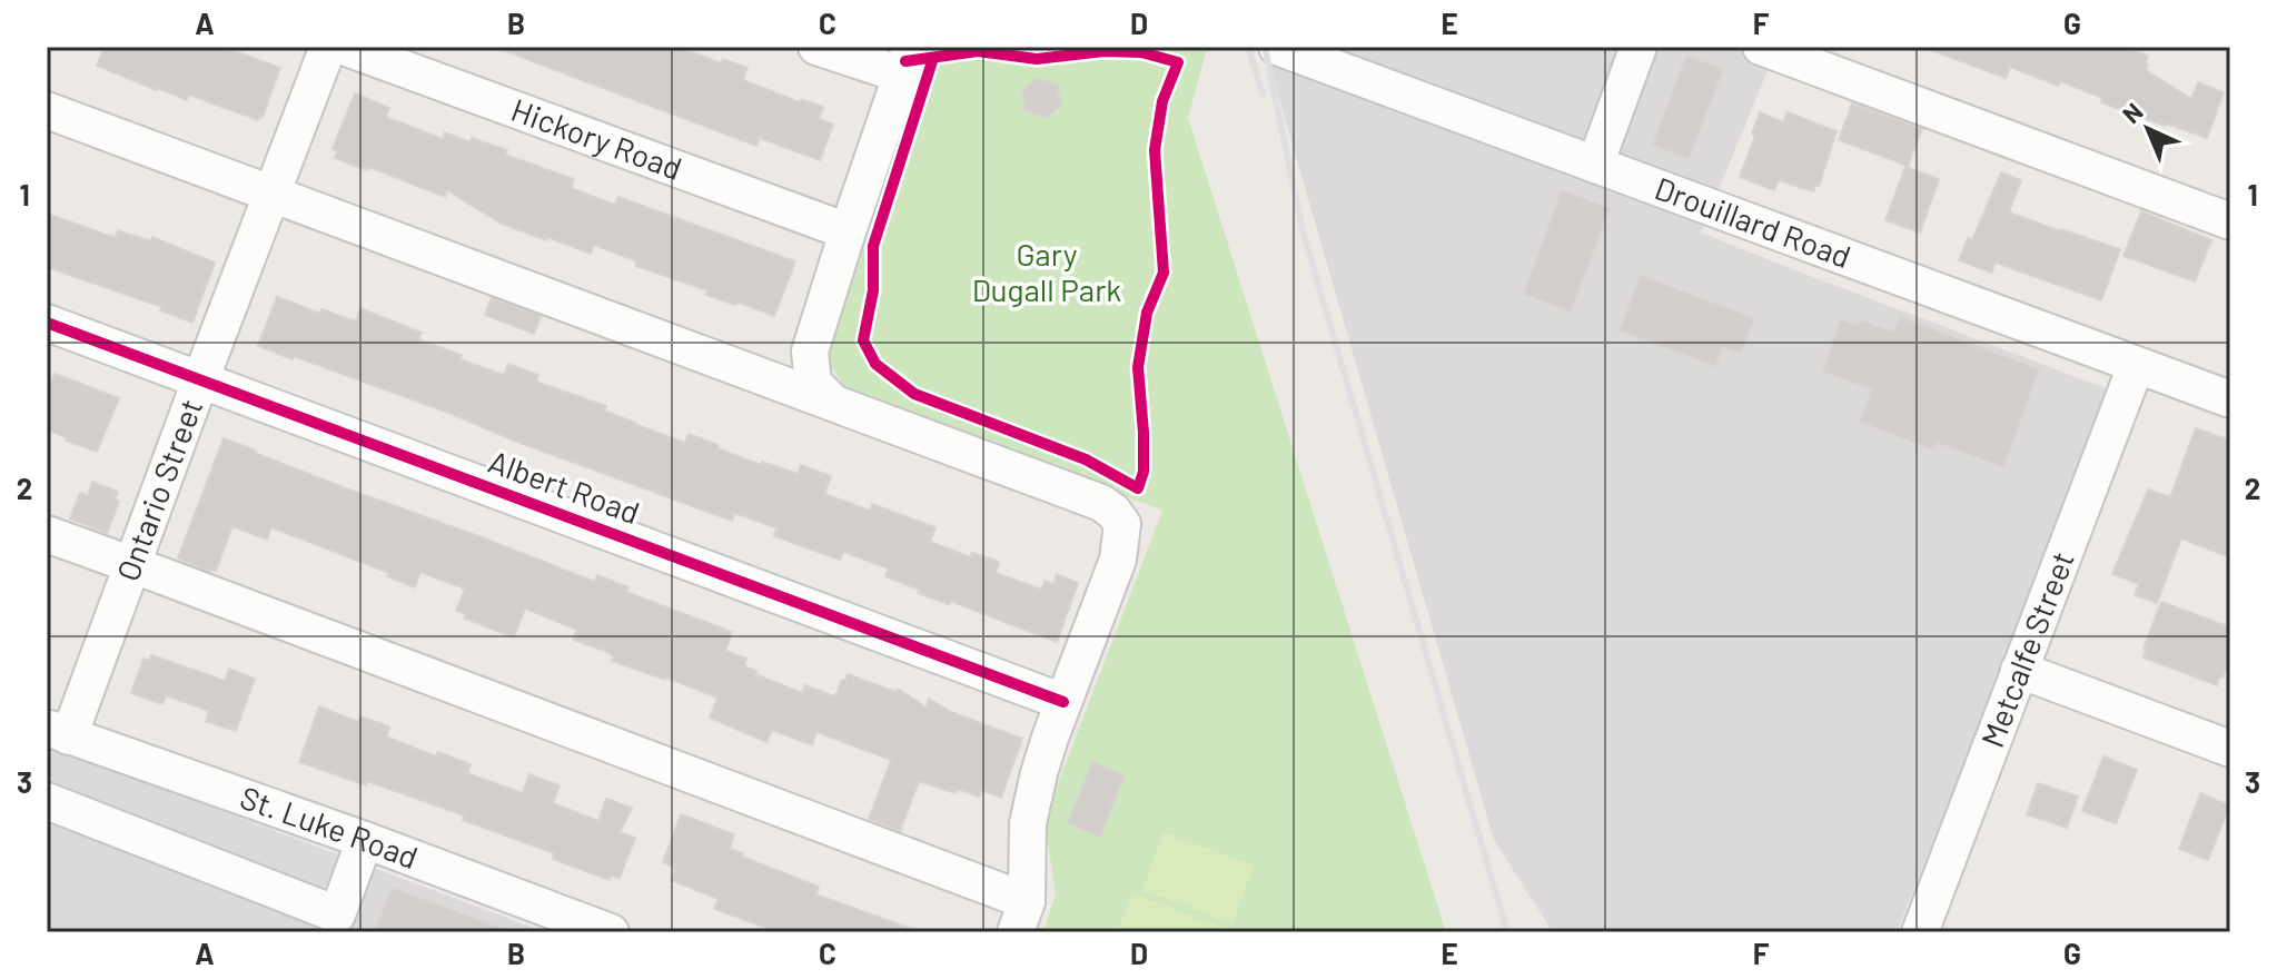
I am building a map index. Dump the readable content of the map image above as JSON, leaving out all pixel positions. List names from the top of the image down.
{
  "streets": {
    "street": [
      "Hickory Road",
      "Drouillard Road",
      "Albert Road",
      "Ontario Street",
      "Metcalfe Street",
      "St. Luke Road"
    ]
  },
  "crossings": [
    ["Drouillard Road", "Metcalfe Street"],
    ["Albert Road", "Ontario Street"],
    ["Ontario Street", "St. Luke Road"]
  ],
  "parks": ["Gary Dugall Park"],
  "north": "top left",
  "grid": {
    "columns": [
      "A",
      "B",
      "C",
      "D",
      "E",
      "F",
      "G"
    ],
    "rows": ["1", "2", "3"]
  }
}
